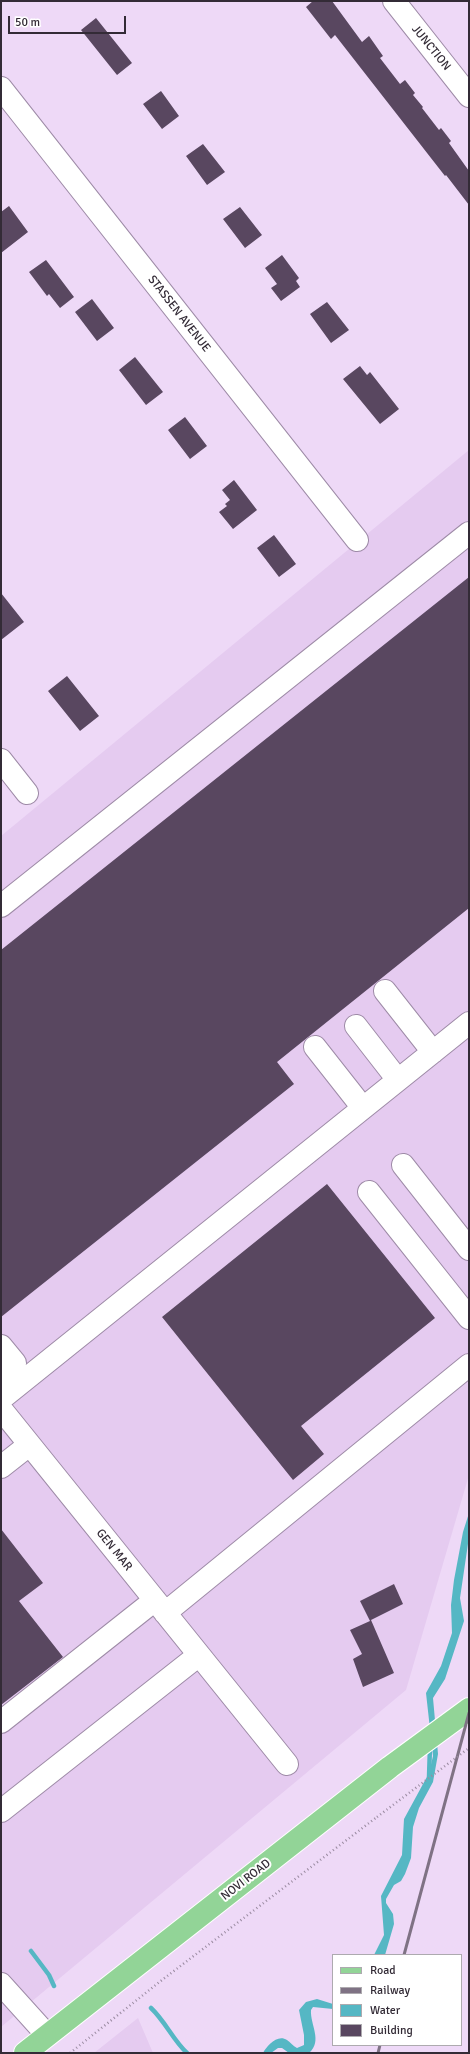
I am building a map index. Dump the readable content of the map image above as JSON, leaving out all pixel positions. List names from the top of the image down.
{
  "streets": {
    "main road": ["NOVI ROAD"],
    "street": ["JUNCTION", "STASSEN AVENUE", "GEN MAR"]
  },
  "legend": [
    "Road",
    "Railway",
    "Water",
    "Building"
  ],
  "scale_bar": "50 m"
}
